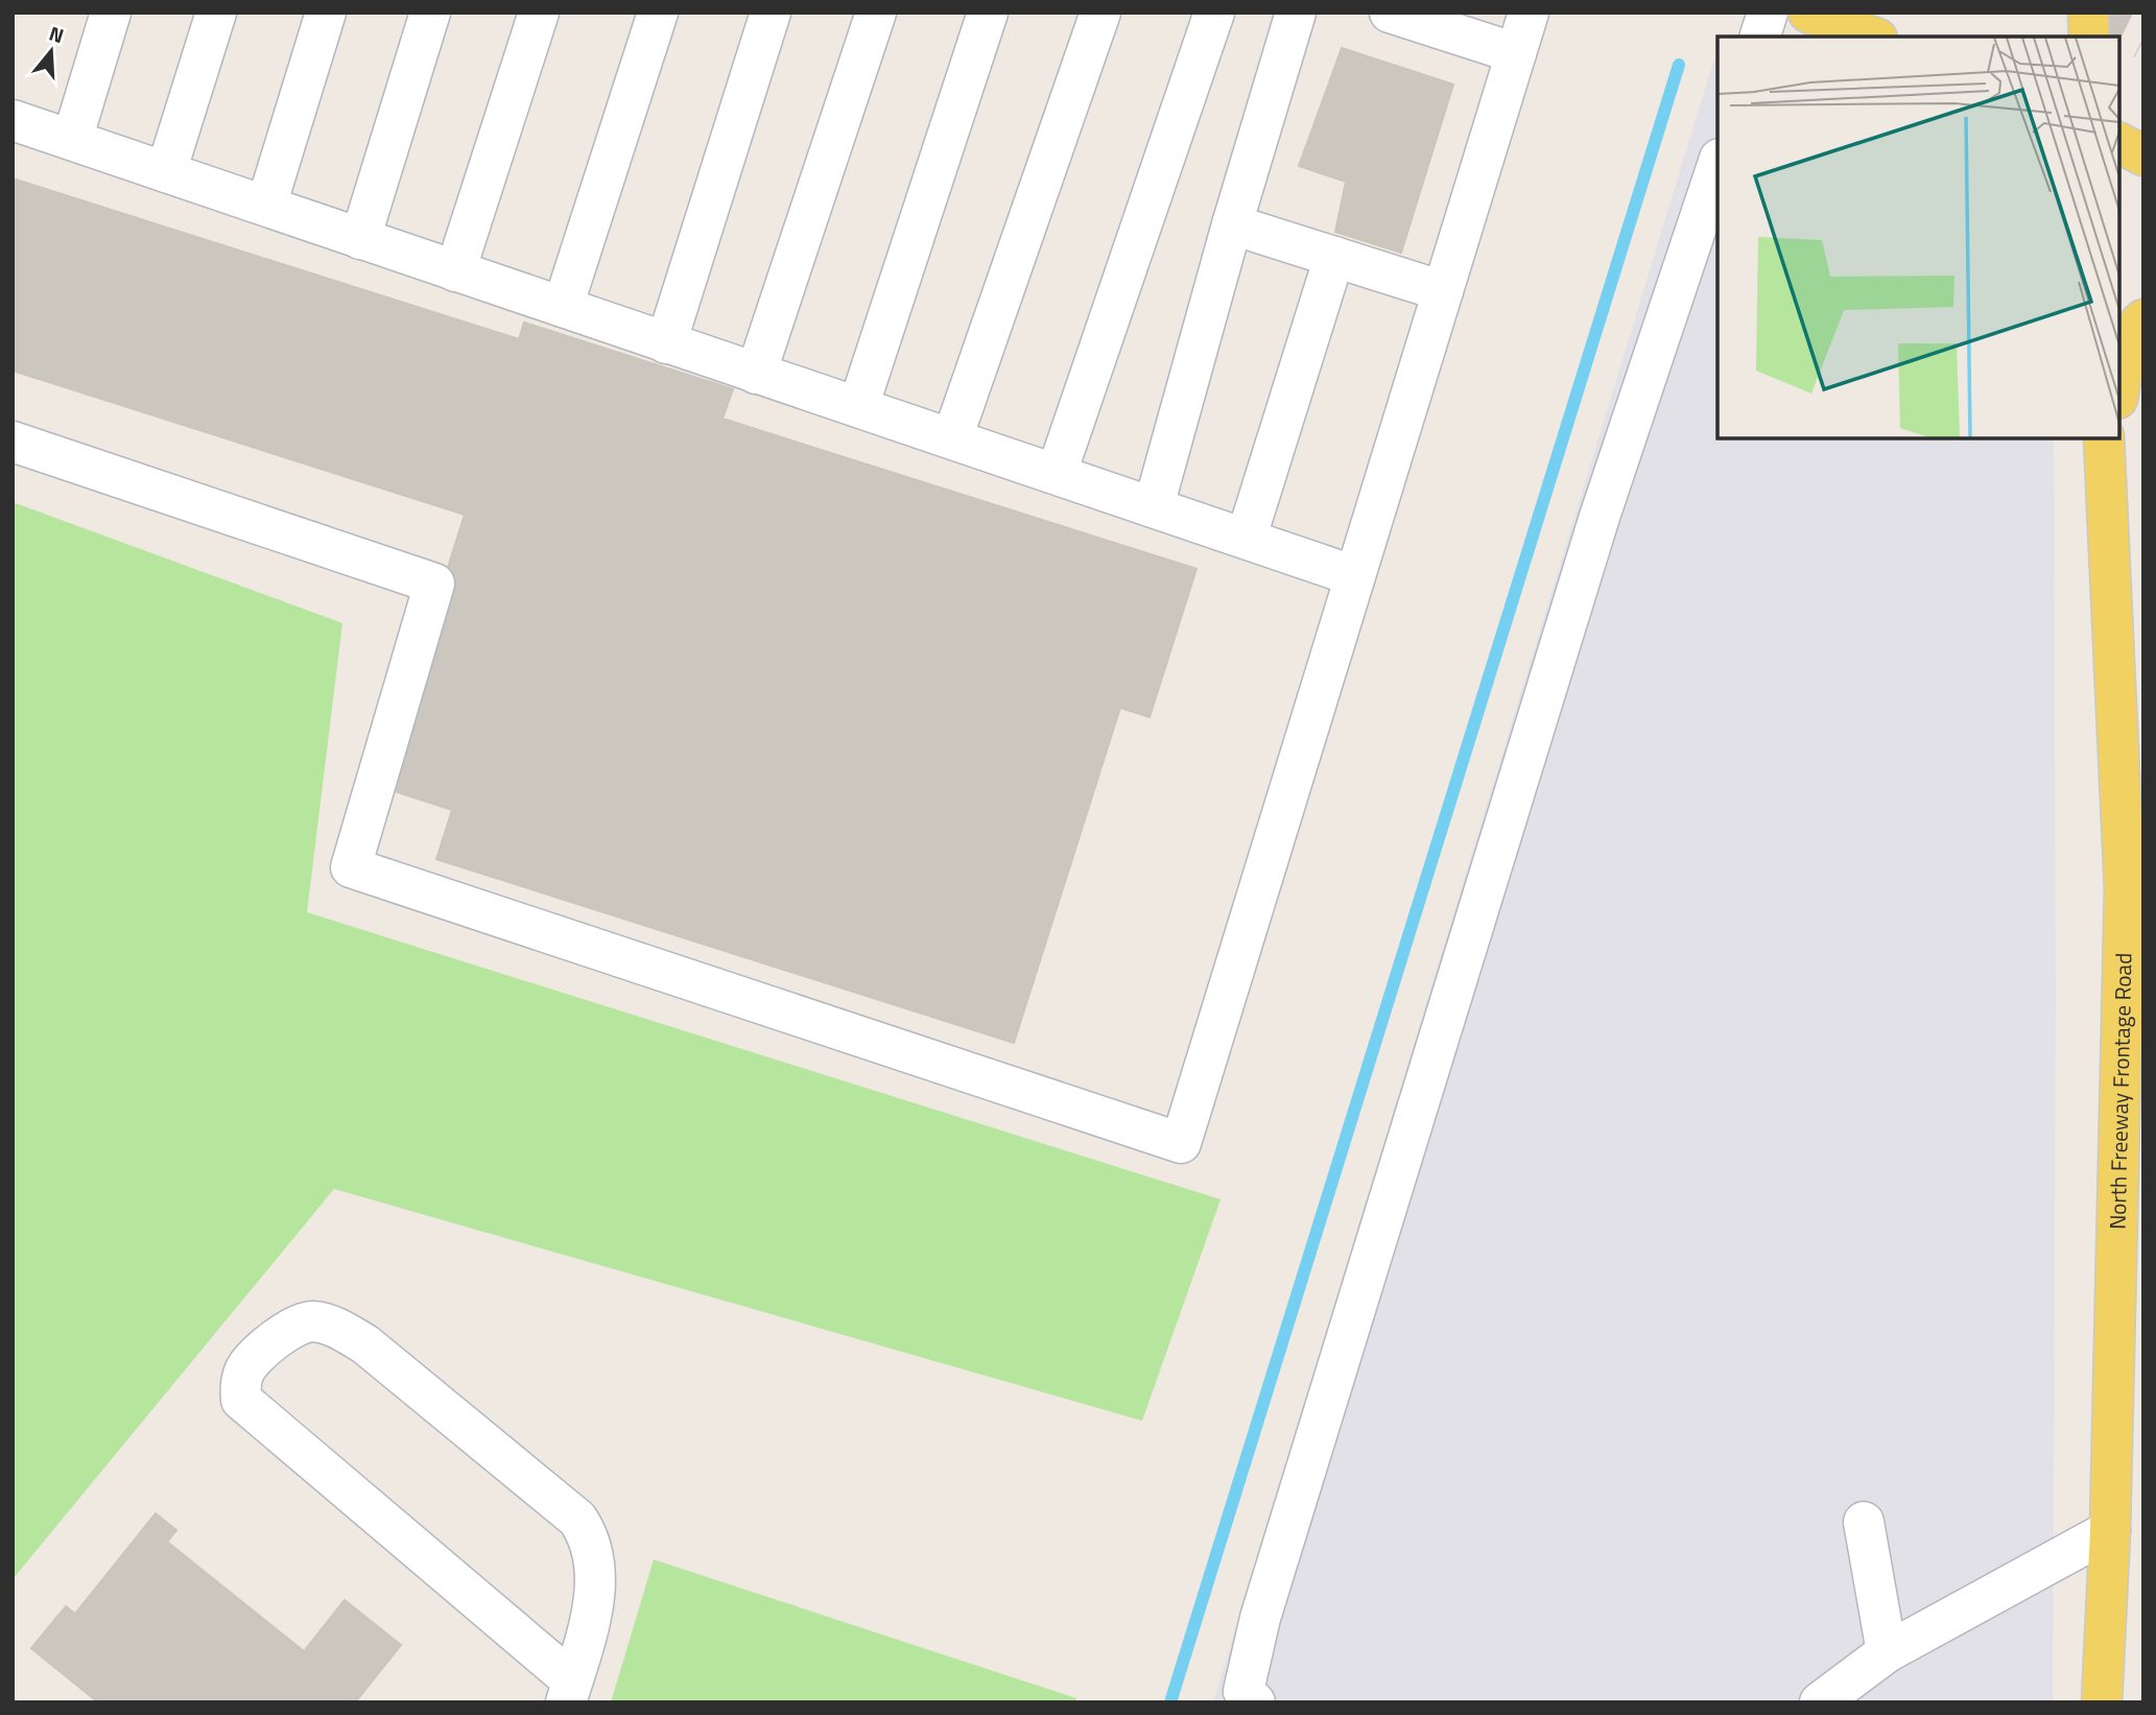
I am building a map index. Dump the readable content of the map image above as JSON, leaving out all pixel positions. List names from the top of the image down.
{
  "streets": {
    "main road": ["North Freeway Frontage Road"]
  },
  "north": "top"
}
